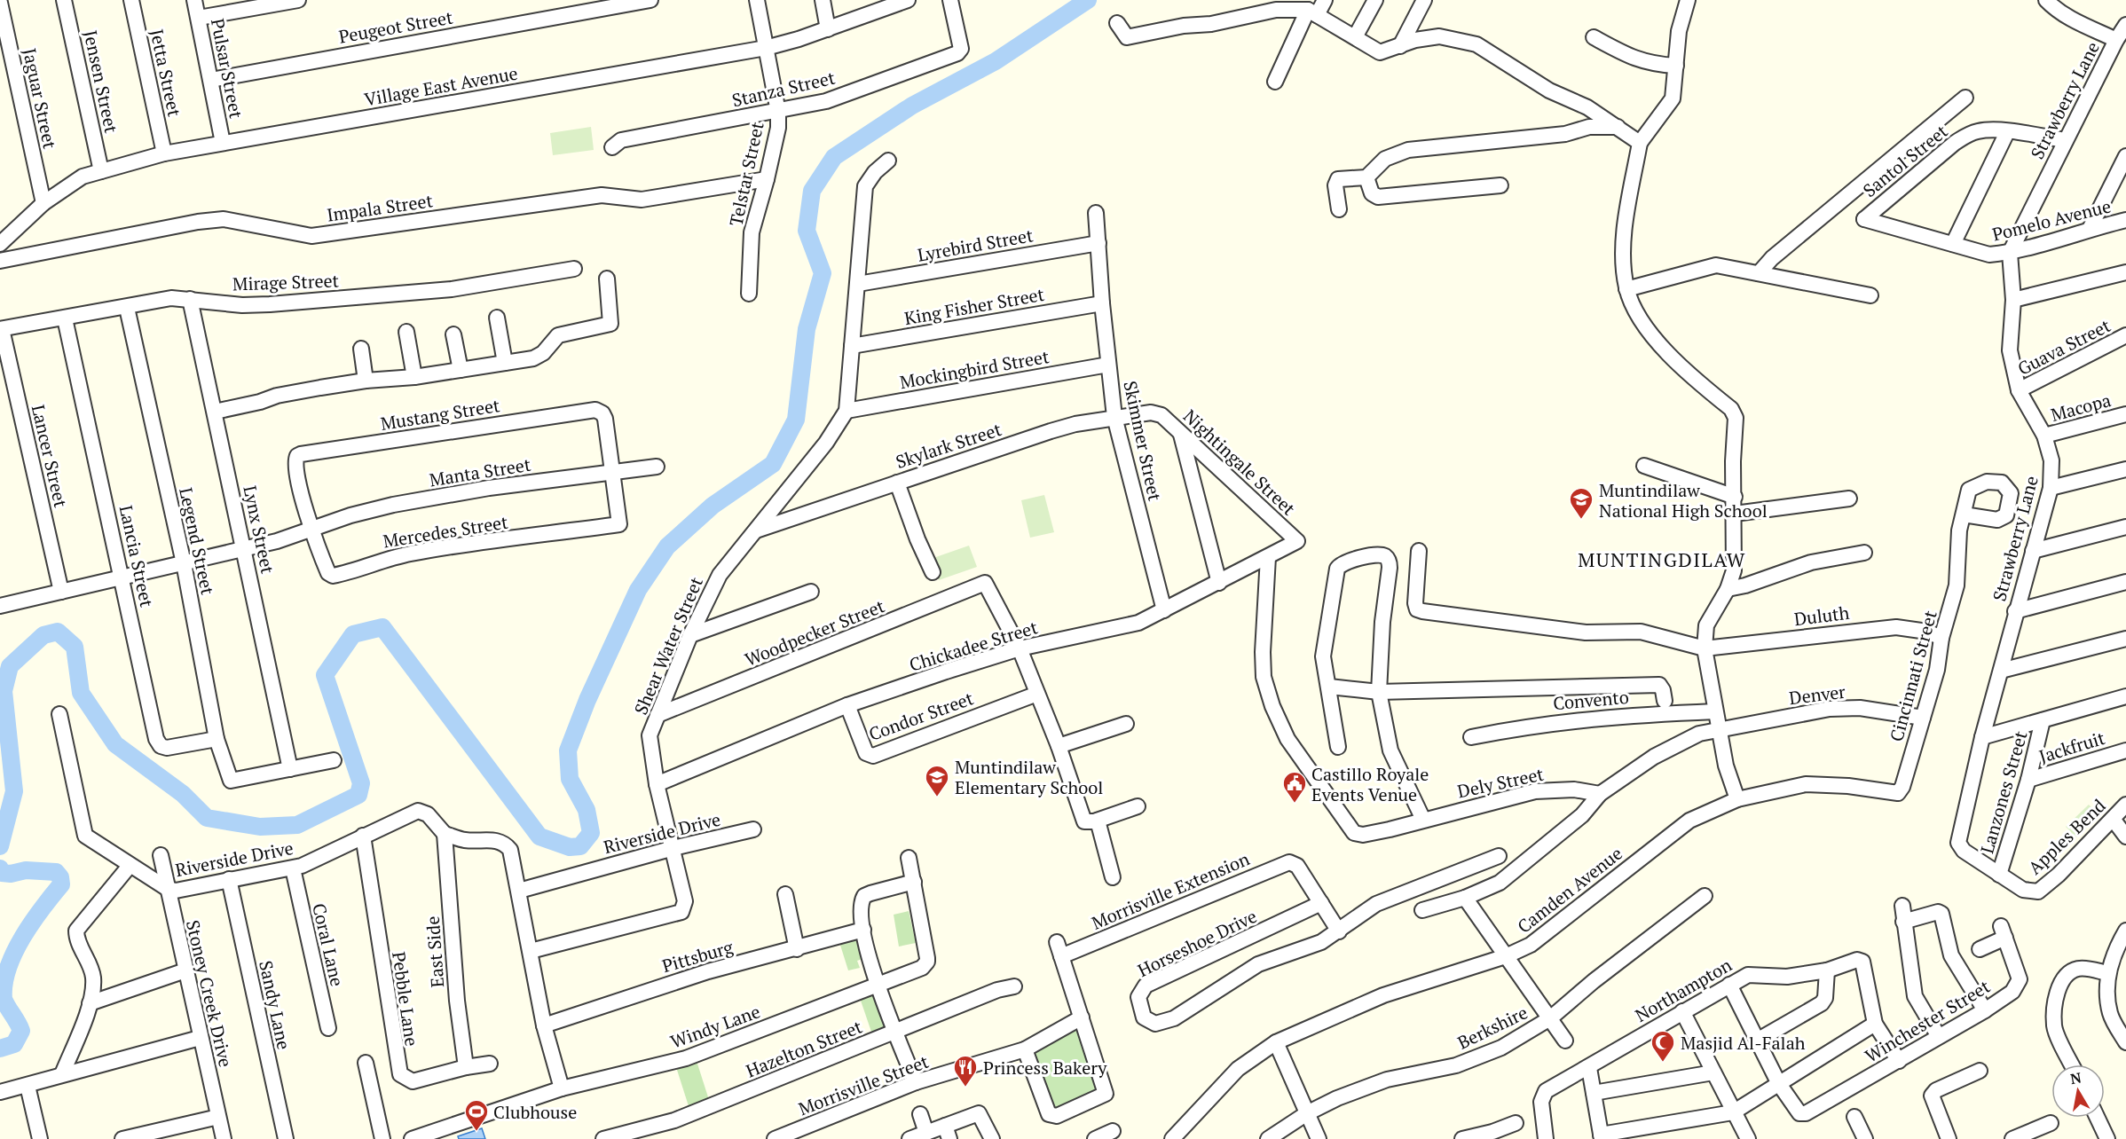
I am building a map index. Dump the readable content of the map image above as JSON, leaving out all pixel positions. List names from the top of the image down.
{
  "streets": {
    "street": [
      "Peugeot Street",
      "Pulsar Street",
      "Jetta Street",
      "Jensen Street",
      "Village East Avenue",
      "Stanza Street",
      "Jaguar Street",
      "Strawberry Lane",
      "Santol Street",
      "Telstar Street",
      "Impala Street",
      "Pomelo Avenue",
      "Lyrebird Street",
      "Mirage Street",
      "King Fisher Street",
      "Guava Street",
      "Mockingbird Street",
      "Macopa",
      "Mustang Street",
      "Skimmer Street",
      "Skylark Street",
      "Lancer Street",
      "Nightingale Street",
      "Manta Street",
      "Lynx Street",
      "Mercedes Street",
      "Legend Street",
      "Lancia Street",
      "Duluth",
      "Woodpecker Street",
      "Shear Water Street",
      "Chickadee Street",
      "Cincinnati Street",
      "Denver",
      "Convento",
      "Condor Street",
      "Jackfruit",
      "Dely Street",
      "Lanzones Street",
      "Riverside Drive",
      "Apples Bend",
      "Camden Avenue",
      "Morrisville Extension",
      "Horseshoe Drive",
      "Coral Lane",
      "East Side",
      "Pittsburg",
      "Northampton",
      "Stoney Creek Drive",
      "Pebble Lane",
      "Sandy Lane",
      "Winchester Street",
      "Windy Lane",
      "Berkshire",
      "Hazelton Street",
      "Morrisville Street"
    ]
  },
  "crossings": [
    ["Peugeot Street", "Pulsar Street"],
    ["Pulsar Street", "Village East Avenue"],
    ["Jetta Street", "Village East Avenue"],
    ["Jensen Street", "Village East Avenue"],
    ["Village East Avenue", "Jaguar Street"],
    ["Village East Avenue", "Telstar Street"],
    ["Stanza Street", "Telstar Street"],
    ["Strawberry Lane", "Santol Street"],
    ["Strawberry Lane", "Pomelo Avenue"],
    ["Strawberry Lane", "Guava Street"],
    ["Strawberry Lane", "Macopa"],
    ["Strawberry Lane", "Apples Bend"],
    ["Santol Street", "Pomelo Avenue"],
    ["Telstar Street", "Impala Street"],
    ["Lyrebird Street", "Skimmer Street"],
    ["Lyrebird Street", "Shear Water Street"],
    ["Mirage Street", "Lancer Street"],
    ["Mirage Street", "Lynx Street"],
    ["Mirage Street", "Legend Street"],
    ["Mirage Street", "Lancia Street"],
    ["King Fisher Street", "Skimmer Street"],
    ["King Fisher Street", "Shear Water Street"],
    ["Mockingbird Street", "Skimmer Street"],
    ["Mockingbird Street", "Shear Water Street"],
    ["Mustang Street", "Manta Street"],
    ["Mustang Street", "Mercedes Street"],
    ["Skimmer Street", "Skylark Street"],
    ["Skimmer Street", "Chickadee Street"],
    ["Skylark Street", "Nightingale Street"],
    ["Skylark Street", "Shear Water Street"],
    ["Lancer Street", "Manta Street"],
    ["Nightingale Street", "Chickadee Street"],
    ["Manta Street", "Lynx Street"],
    ["Manta Street", "Mercedes Street"],
    ["Manta Street", "Legend Street"],
    ["Manta Street", "Lancia Street"],
    ["Lynx Street", "Legend Street"],
    ["Legend Street", "Lancia Street"],
    ["Duluth", "Cincinnati Street"],
    ["Woodpecker Street", "Shear Water Street"],
    ["Woodpecker Street", "Chickadee Street"],
    ["Shear Water Street", "Chickadee Street"],
    ["Shear Water Street", "Riverside Drive"],
    ["Chickadee Street", "Condor Street"],
    ["Chickadee Street", "Dely Street"],
    ["Cincinnati Street", "Denver"],
    ["Cincinnati Street", "Camden Avenue"],
    ["Jackfruit", "Lanzones Street"],
    ["Lanzones Street", "Apples Bend"],
    ["Riverside Drive", "Coral Lane"],
    ["Riverside Drive", "East Side"],
    ["Riverside Drive", "Stoney Creek Drive"],
    ["Riverside Drive", "Pebble Lane"],
    ["Riverside Drive", "Sandy Lane"],
    ["Morrisville Extension", "Horseshoe Drive"],
    ["Morrisville Extension", "Morrisville Street"],
    ["East Side", "Pebble Lane"]
  ],
  "districts": ["MUNTINGDILAW"],
  "places": {
    "school or university": ["Muntindilaw National High School", "Muntindilaw Elementary School"],
    "public building": ["Castillo Royale Events Venue"],
    "mosque": ["Masjid Al-Falah"],
    "restaurant": ["Princess Bakery"],
    "sports": ["Clubhouse"]
  },
  "north": "top"
}
